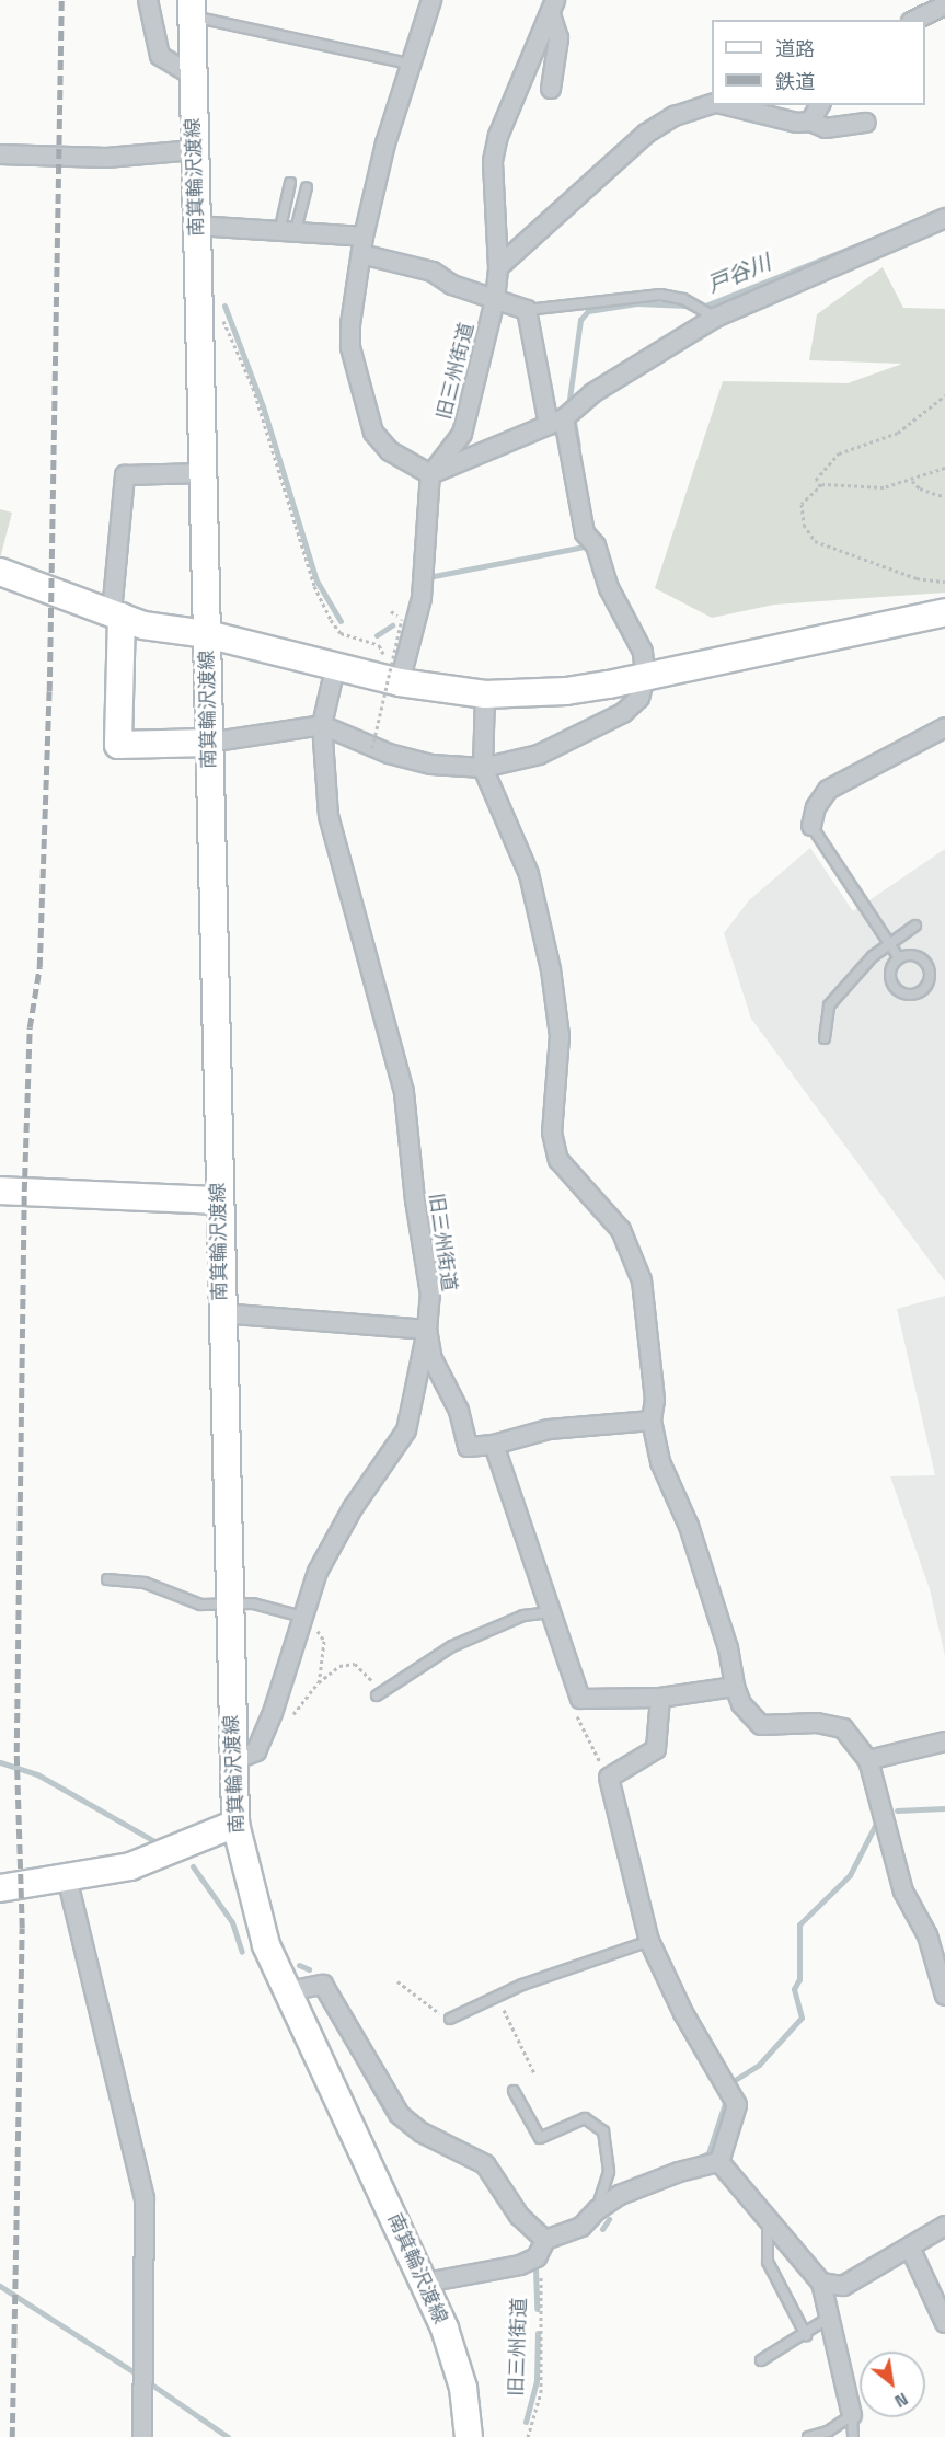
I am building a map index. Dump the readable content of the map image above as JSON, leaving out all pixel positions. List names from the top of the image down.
{
  "streets": {
    "main road": ["南箕輪沢渡線"],
    "street": ["旧三州街道"]
  },
  "crossings": [
    ["南箕輪沢渡線", "旧三州街道"]
  ],
  "water": ["戸谷川"],
  "legend": ["道路", "鉄道"],
  "north": "bottom right"
}
